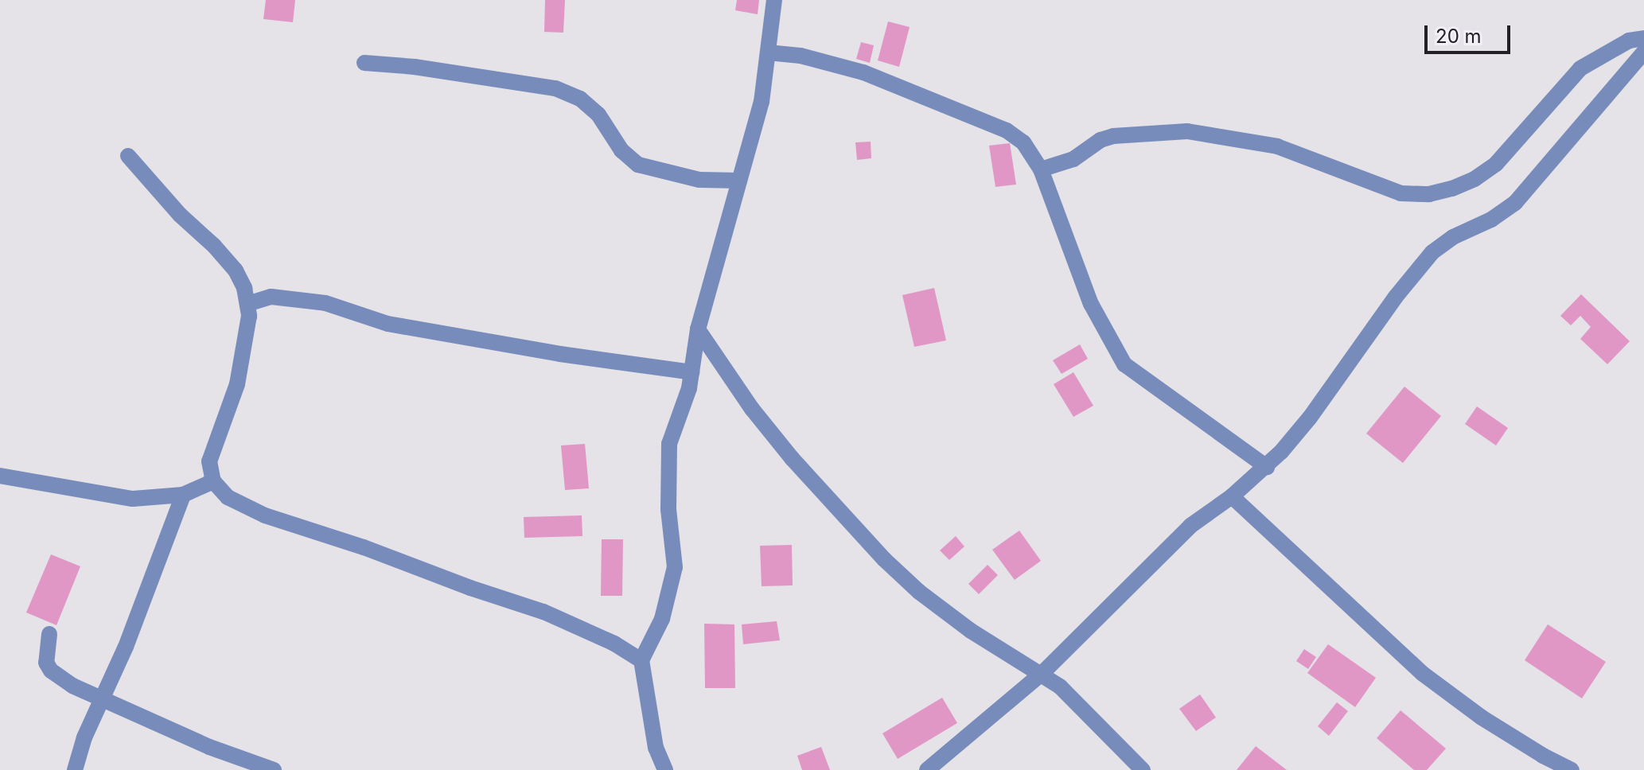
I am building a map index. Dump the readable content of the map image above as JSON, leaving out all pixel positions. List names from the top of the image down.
{
  "scale_bar": "20 m"
}
